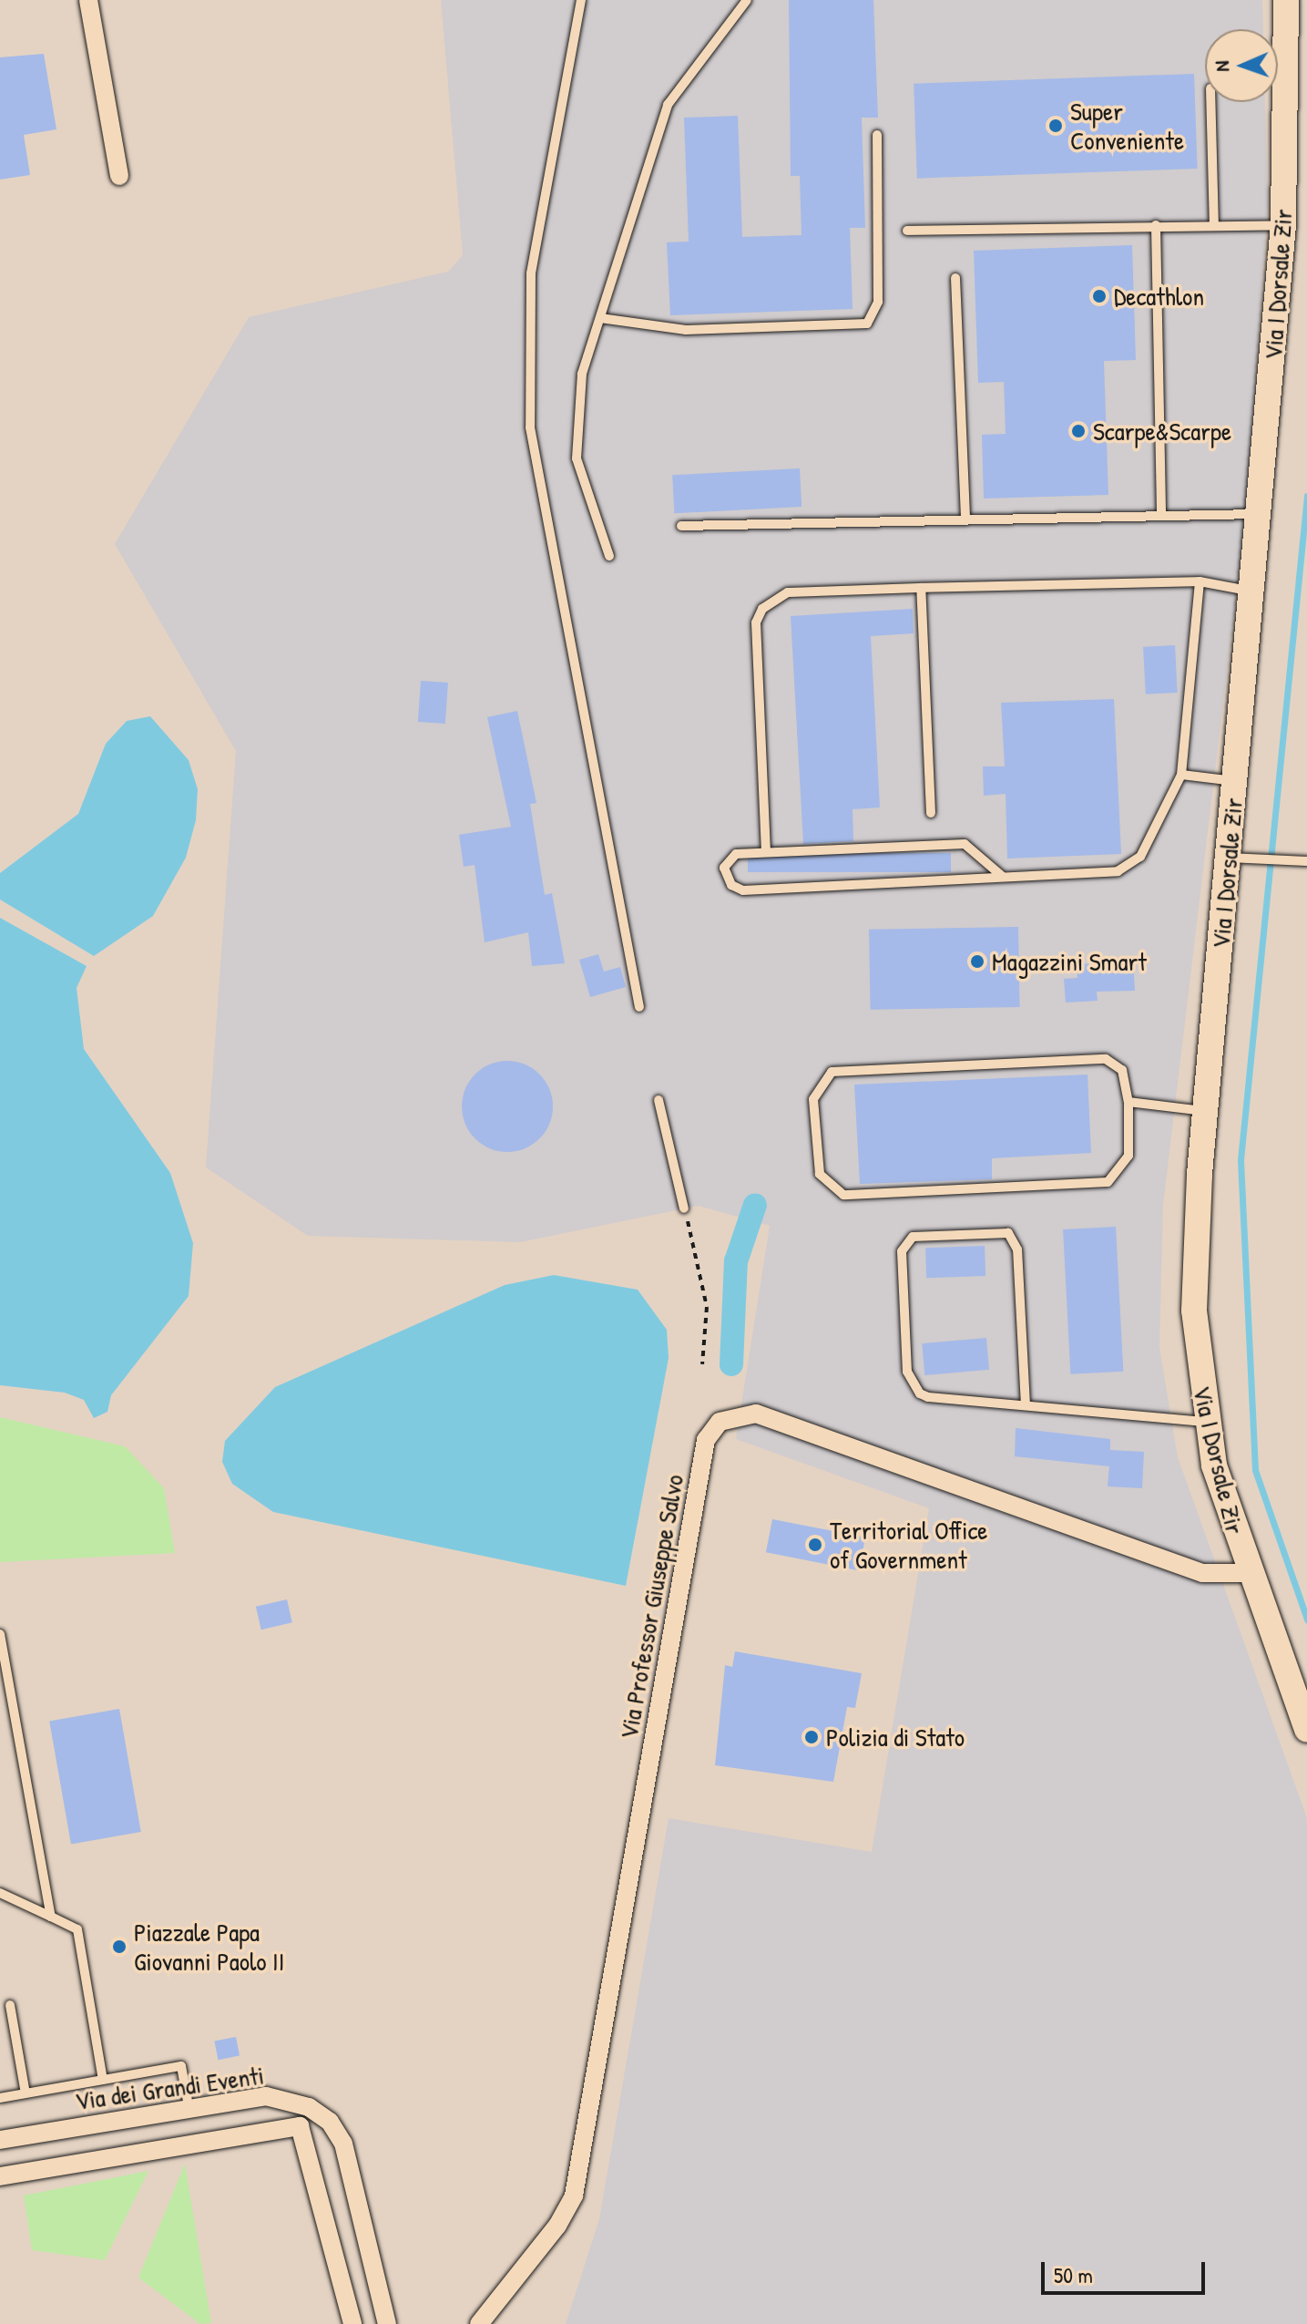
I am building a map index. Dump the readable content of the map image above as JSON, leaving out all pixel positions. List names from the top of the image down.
{
  "streets": {
    "main road": ["Via I Dorsale Zir"],
    "street": ["Via Professor Giuseppe Salvo", "Via dei Grandi Eventi"]
  },
  "crossings": [
    ["Via I Dorsale Zir", "Via Professor Giuseppe Salvo"]
  ],
  "places": [
    "Super Conveniente",
    "Decathlon",
    "Scarpe&Scarpe",
    "Magazzini Smart",
    "Territorial Office of Government",
    "Polizia di Stato",
    "Piazzale Papa Giovanni Paolo II"
  ],
  "scale_bar": "50 m",
  "north": "left"
}
